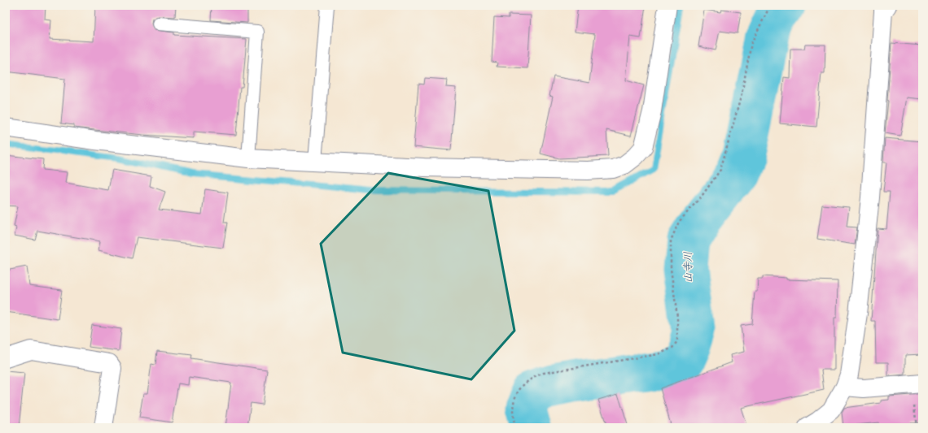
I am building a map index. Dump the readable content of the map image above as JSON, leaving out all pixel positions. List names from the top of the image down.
{
  "water": ["山寺川"]
}
